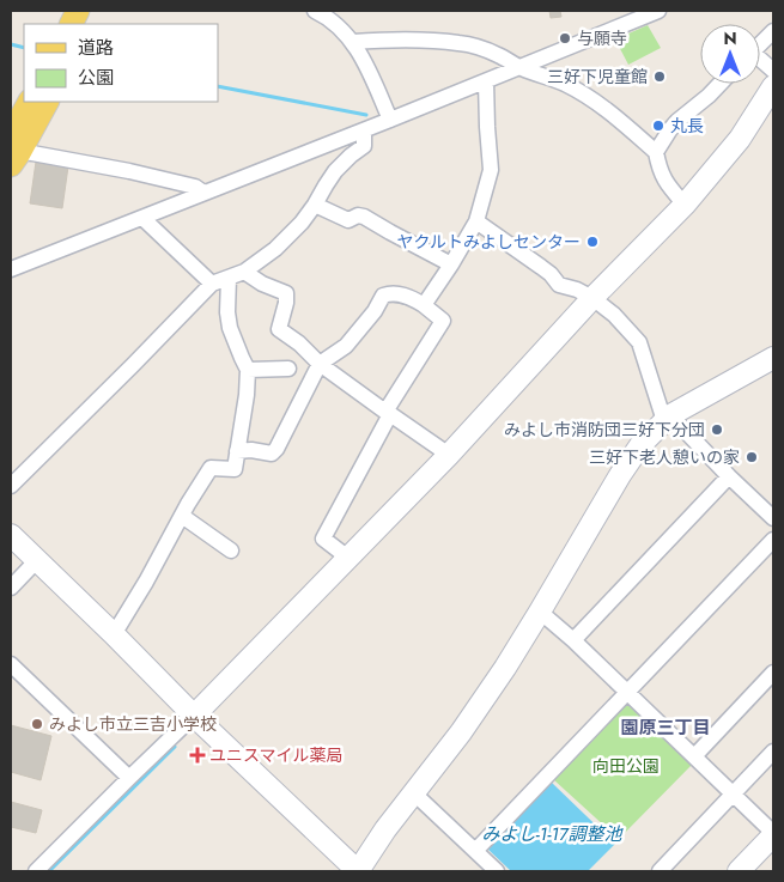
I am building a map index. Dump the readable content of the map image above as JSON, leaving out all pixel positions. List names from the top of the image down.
{
  "districts": ["園原三丁目"],
  "water": ["みよし-1-17調整池"],
  "parks": ["向田公園"],
  "places": {
    "other": [
      "与願寺",
      "三好下児童館",
      "丸長",
      "ヤクルトみよしセンター",
      "みよし市消防団三好下分団",
      "三好下老人憩いの家",
      "みよし市立三吉小学校"
    ],
    "health": ["ユニスマイル薬局"]
  },
  "legend": ["道路", "公園"],
  "north": "top"
}
